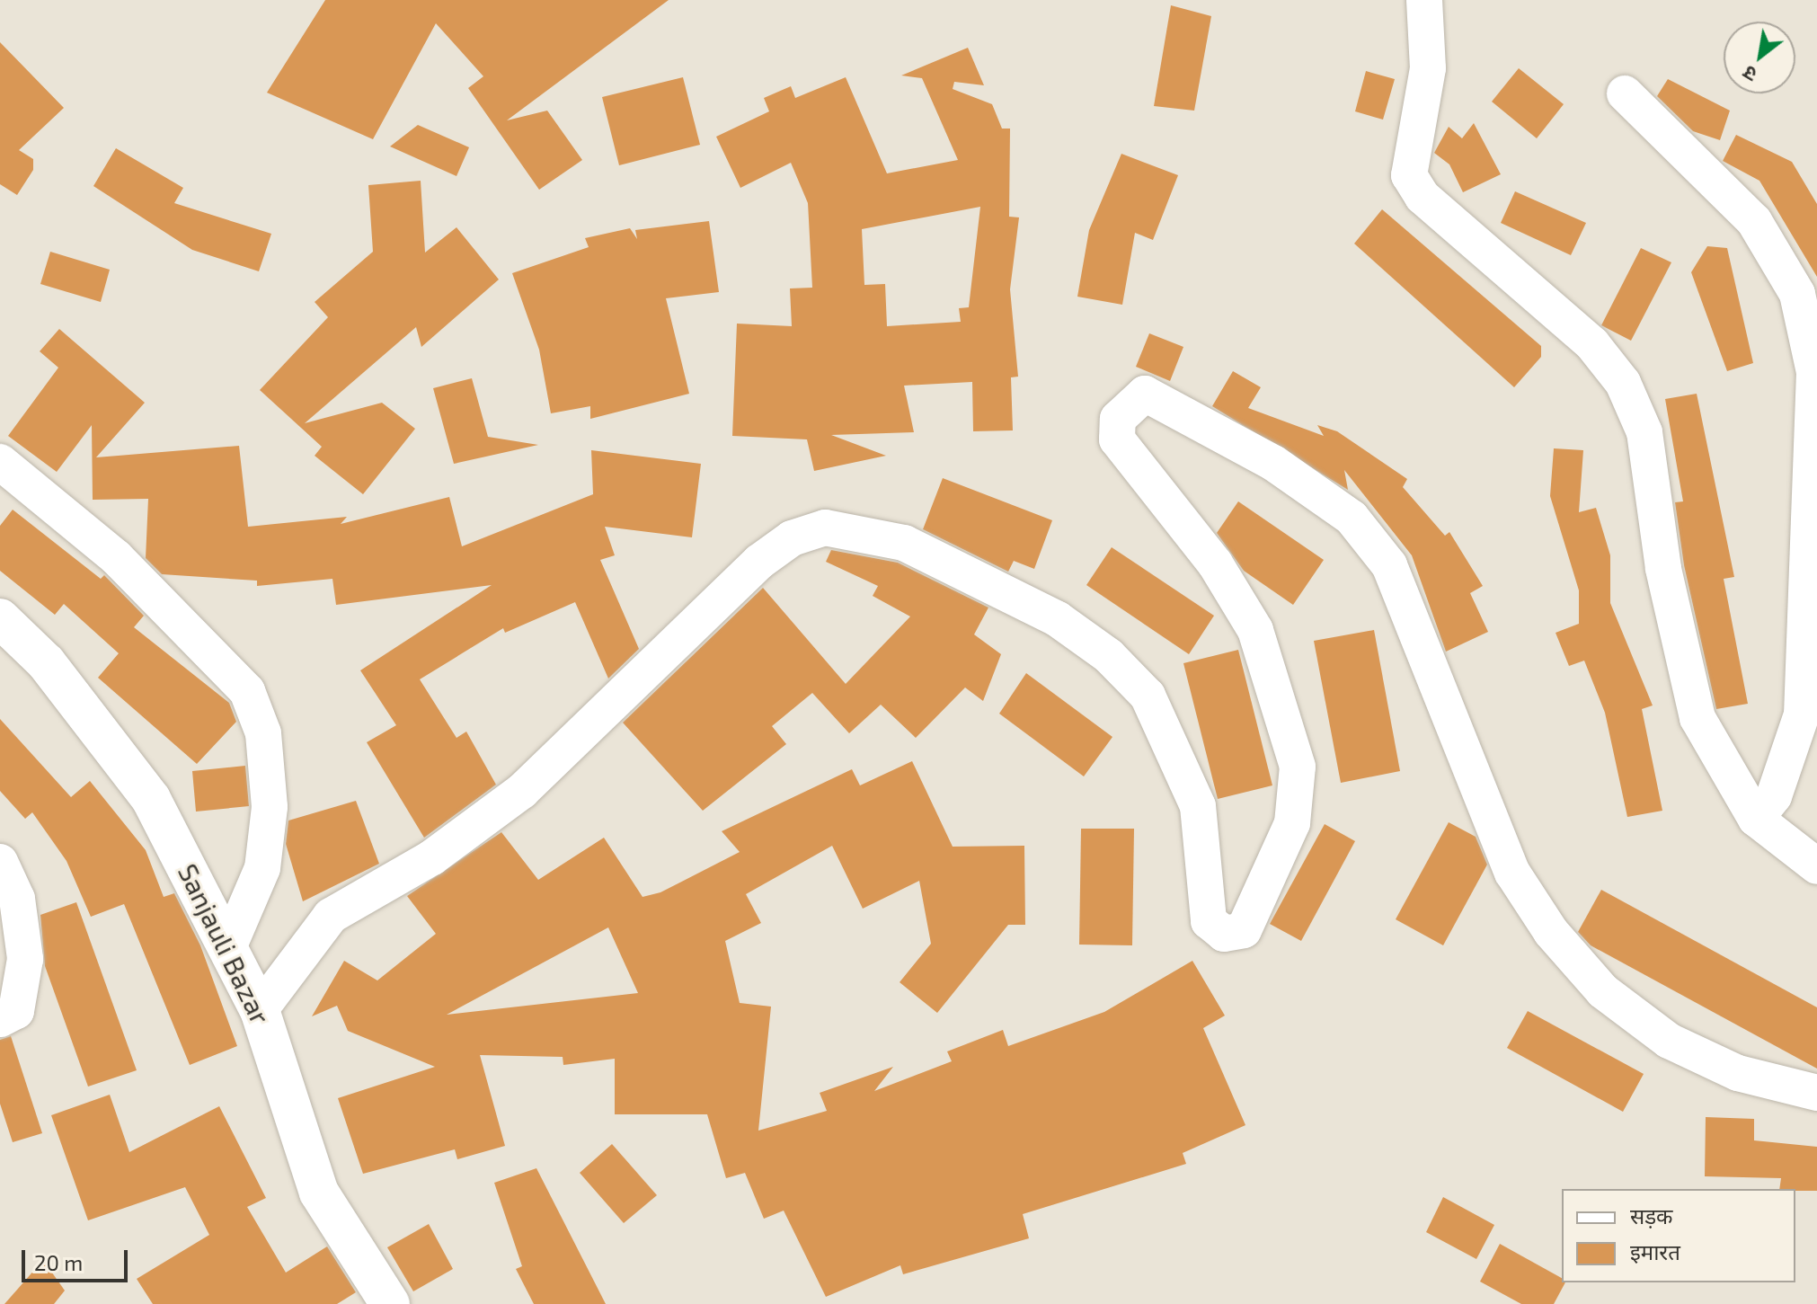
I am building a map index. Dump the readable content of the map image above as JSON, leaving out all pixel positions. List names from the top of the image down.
{
  "streets": {
    "main road": ["Sanjauli Bazar"]
  },
  "legend": ["सड़क", "इमारत"],
  "scale_bar": "20 m",
  "north": "bottom left"
}
